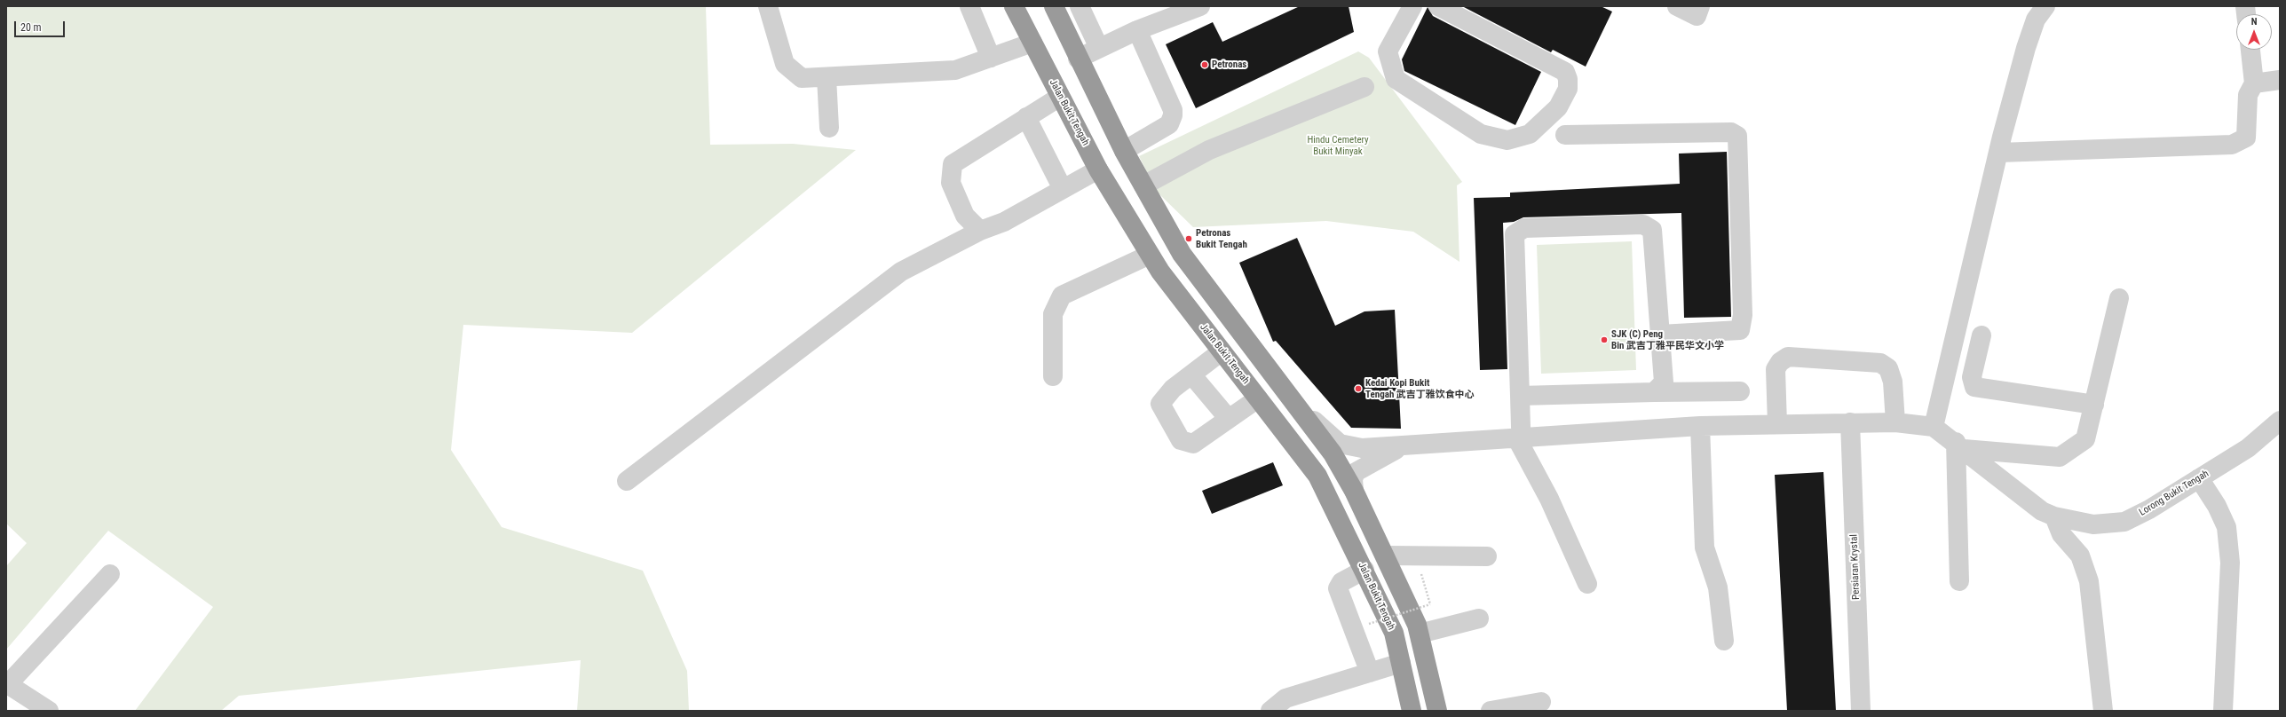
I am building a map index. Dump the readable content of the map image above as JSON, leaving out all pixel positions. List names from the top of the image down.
{
  "streets": {
    "highway": ["Jalan Bukit Tengah"],
    "street": ["Lorong Bukit Tengah", "Persiaran Krystal"]
  },
  "parks": ["Hindu Cemetery Bukit Minyak"],
  "places": [
    "Petronas",
    "Petronas Bukit Tengah",
    "SJK (C) Peng Bin 武吉丁雅平民华文小学",
    "Kedai Kopi Bukit Tengah 武吉丁雅饮食中心"
  ],
  "scale_bar": "20 m",
  "north": "top"
}
